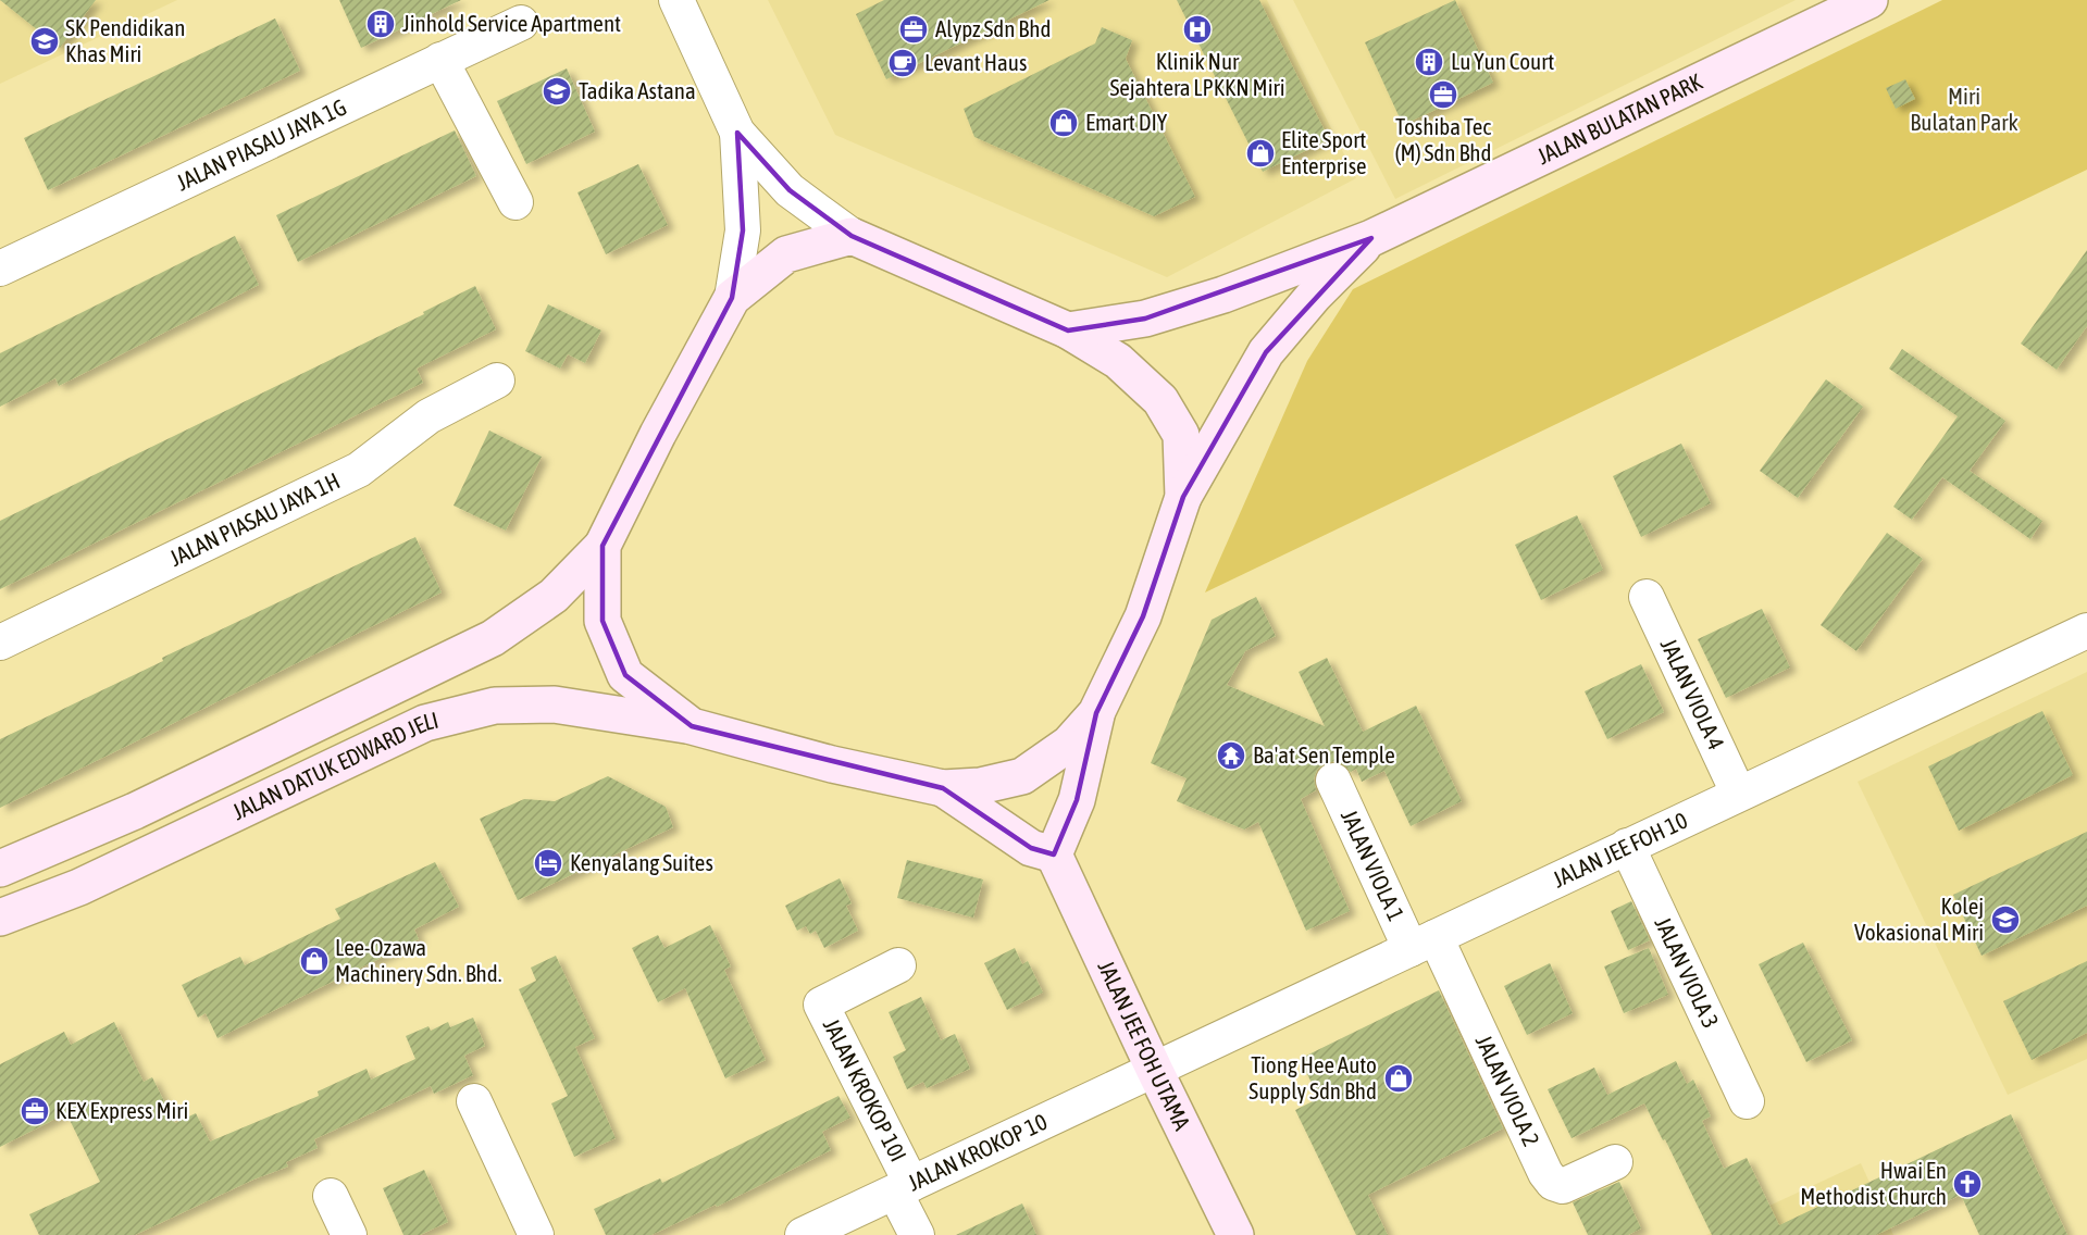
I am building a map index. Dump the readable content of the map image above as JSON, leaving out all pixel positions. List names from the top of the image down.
{
  "streets": {
    "street": [
      "JALAN BULATAN PARK",
      "JALAN PIASAU JAYA 1G",
      "JALAN PIASAU JAYA 1H",
      "JALAN VIOLA 4",
      "JALAN DATUK EDWARD JELI",
      "JALAN JEE FOH 10",
      "JALAN VIOLA 1",
      "JALAN VIOLA 3",
      "JALAN JEE FOH UTAMA",
      "JALAN KROKOP 10I",
      "JALAN VIOLA 2",
      "JALAN KROKOP 10"
    ]
  },
  "crossings": [
    ["JALAN VIOLA 4", "JALAN JEE FOH 10"],
    ["JALAN JEE FOH 10", "JALAN VIOLA 1"],
    ["JALAN JEE FOH 10", "JALAN VIOLA 3"],
    ["JALAN JEE FOH 10", "JALAN JEE FOH UTAMA"],
    ["JALAN JEE FOH 10", "JALAN VIOLA 2"],
    ["JALAN JEE FOH 10", "JALAN KROKOP 10"],
    ["JALAN VIOLA 1", "JALAN VIOLA 2"],
    ["JALAN JEE FOH UTAMA", "JALAN KROKOP 10"],
    ["JALAN KROKOP 10I", "JALAN KROKOP 10"]
  ],
  "parks": ["Miri Bulatan Park"],
  "places": {
    "building": ["Jinhold Service Apartment", "Lu Yun Court"],
    "office": ["Alypz Sdn Bhd", "Toshiba Tec (M) Sdn Bhd", "KEX Express Miri"],
    "hospital": ["Klinik Nur Sejahtera LPKKN Miri"],
    "school or university": ["SK Pendidikan Khas Miri", "Tadika Astana", "Kolej Vokasional Miri"],
    "cafe": ["Levant Haus"],
    "shop": [
      "Emart DIY",
      "Elite Sport Enterprise",
      "Lee-Ozawa Machinery Sdn. Bhd.",
      "Tiong Hee Auto Supply Sdn Bhd"
    ],
    "temple": ["Ba'at Sen Temple"],
    "hotel": ["Kenyalang Suites"],
    "church": ["Hwai En Methodist Church"]
  }
}
